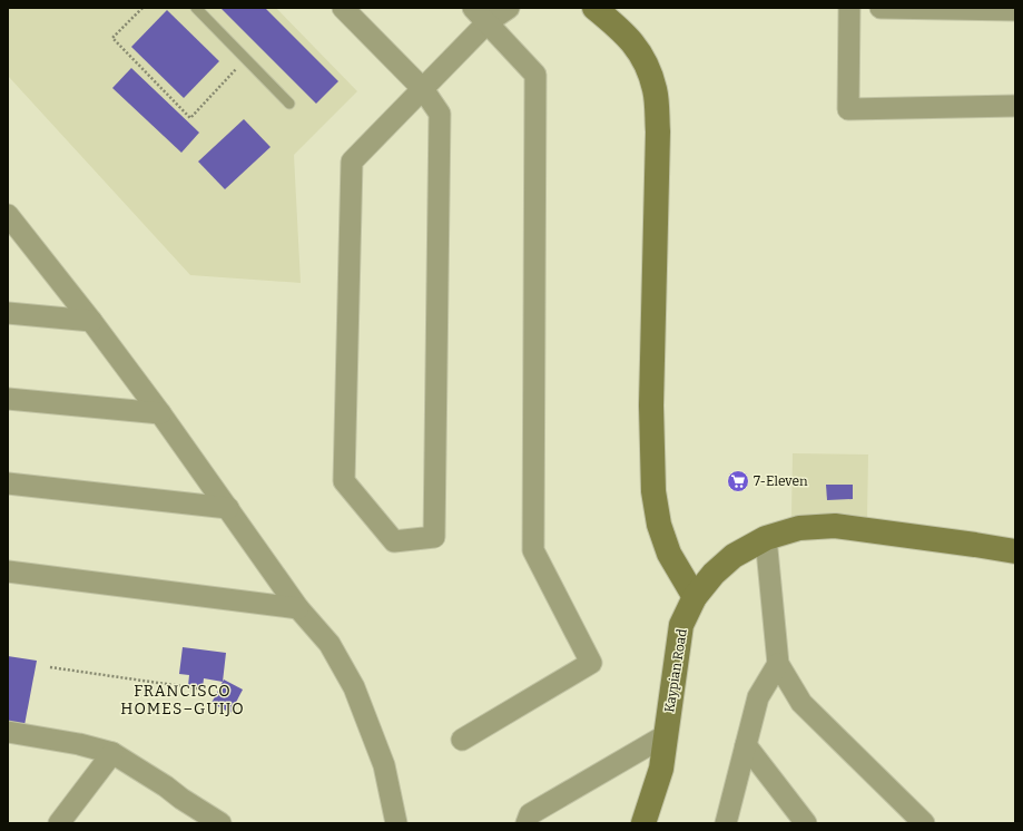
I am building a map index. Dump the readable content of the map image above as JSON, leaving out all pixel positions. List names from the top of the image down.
{
  "streets": {
    "street": ["Kaypian Road"]
  },
  "districts": ["FRANCISCO HOMES–GUIJO"],
  "places": {
    "supermarket": ["7-Eleven"]
  }
}
